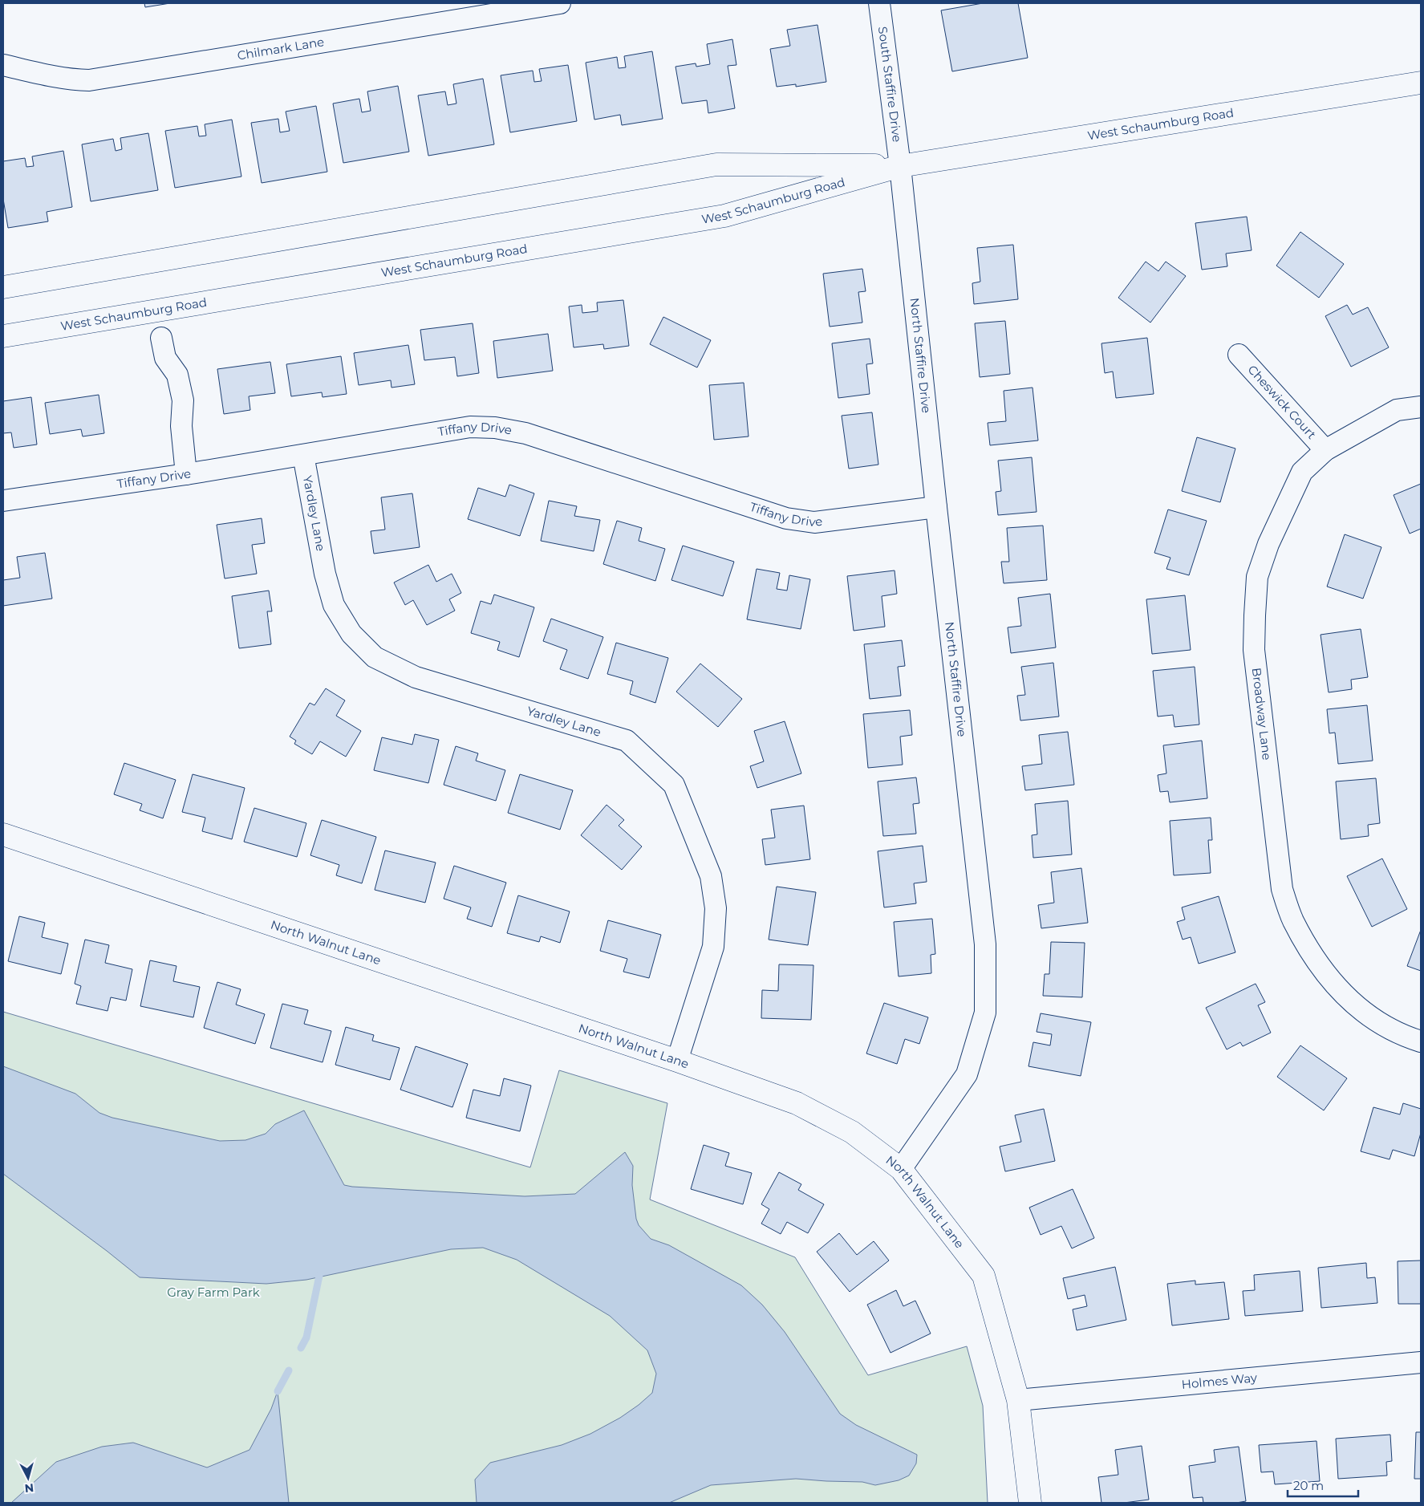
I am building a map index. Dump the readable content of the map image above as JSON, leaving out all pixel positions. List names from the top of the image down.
{
  "streets": {
    "main road": ["West Schaumburg Road", "North Walnut Lane"],
    "street": [
      "Chilmark Lane",
      "South Staffire Drive",
      "North Staffire Drive",
      "Cheswick Court",
      "Tiffany Drive",
      "Yardley Lane",
      "Broadway Lane",
      "Holmes Way"
    ]
  },
  "crossings": [
    ["South Staffire Drive", "West Schaumburg Road"],
    ["South Staffire Drive", "North Staffire Drive"],
    ["West Schaumburg Road", "North Staffire Drive"],
    ["North Staffire Drive", "Tiffany Drive"],
    ["North Staffire Drive", "North Walnut Lane"],
    ["Cheswick Court", "Broadway Lane"],
    ["Tiffany Drive", "Yardley Lane"],
    ["Yardley Lane", "North Walnut Lane"],
    ["North Walnut Lane", "Holmes Way"]
  ],
  "parks": ["Gray Farm Park"],
  "scale_bar": "20 m",
  "north": "bottom"
}
